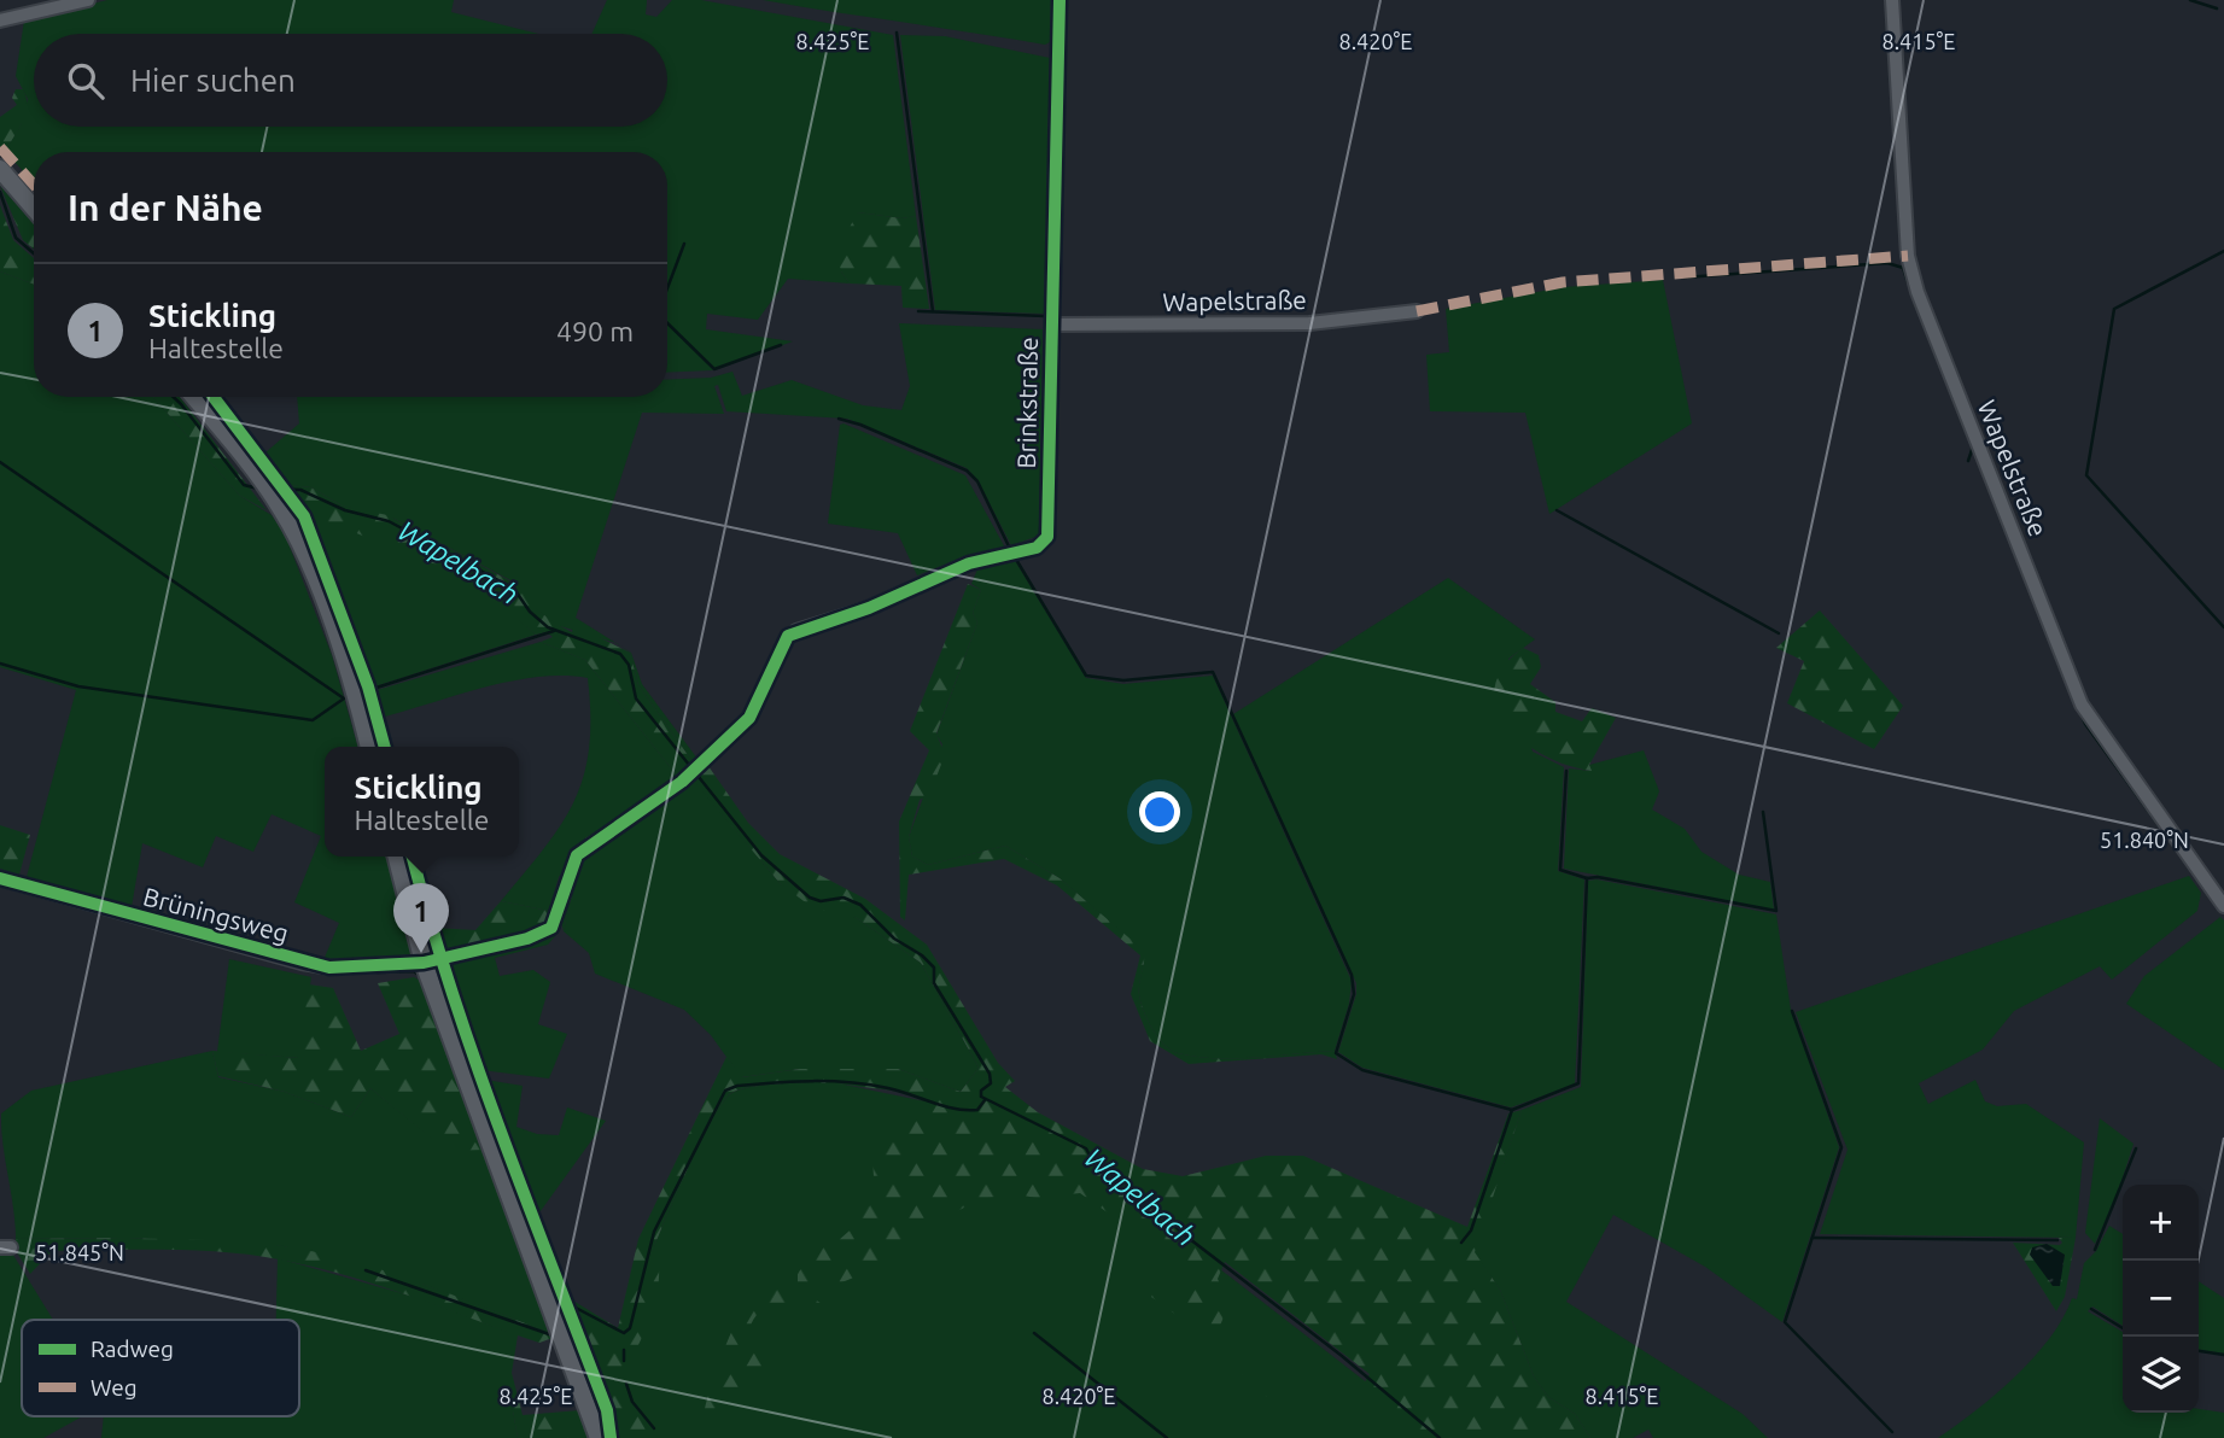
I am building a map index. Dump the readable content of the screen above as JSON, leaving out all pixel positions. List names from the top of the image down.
{
  "streets": {
    "street": ["Wapelstraße", "Brinkstraße", "Brüningsweg"]
  },
  "crossings": [
    ["Wapelstraße", "Brinkstraße"]
  ],
  "water": ["Wapelbach"],
  "legend": ["Radweg", "Weg"],
  "page": {
    "search": "Hier suchen",
    "heading": "In der Nähe",
    "list": [
      {
        "mark": "1",
        "name": "Stickling",
        "note": "Haltestelle",
        "value": "490 m"
      }
    ],
    "popup": ["Stickling", "Haltestelle"],
    "pins": "1",
    "map_buttons": ["+", "−"]
  },
  "coordinates": [
    "8.425°E",
    "8.420°E",
    "8.415°E",
    "51.840°N",
    "51.845°N"
  ]
}
